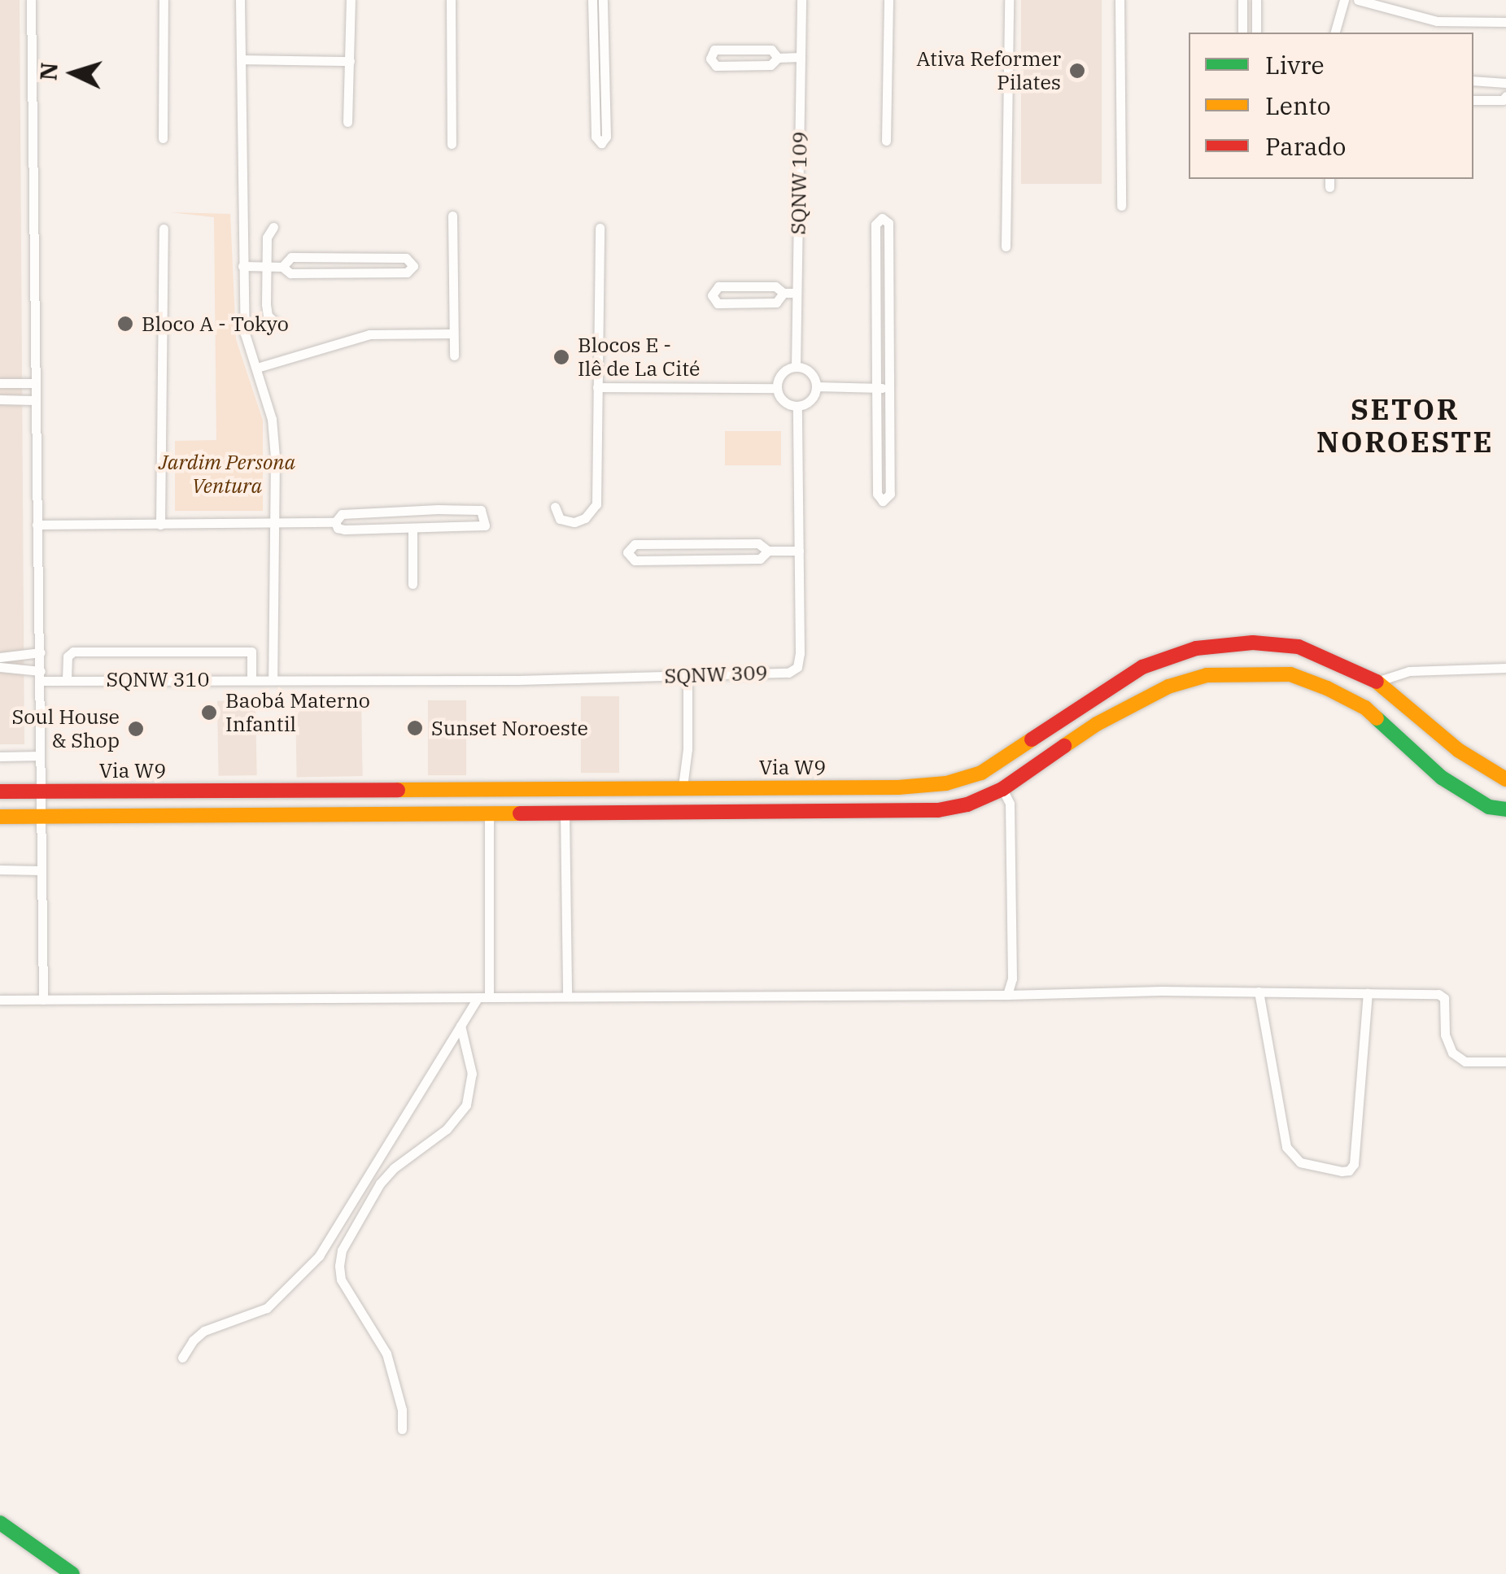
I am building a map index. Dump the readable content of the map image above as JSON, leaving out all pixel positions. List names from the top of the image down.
{
  "streets": {
    "main road": ["Via W9"],
    "street": ["SQNW 109", "SQNW 309", "SQNW 310"]
  },
  "crossings": [
    ["SQNW 109", "SQNW 309"],
    ["SQNW 309", "SQNW 310"]
  ],
  "districts": ["SETOR NOROESTE"],
  "parks": ["Jardim Persona Ventura"],
  "places": [
    "Ativa Reformer Pilates",
    "Bloco A - Tokyo",
    "Blocos E - Ilê de La Cité",
    "Baobá Materno Infantil",
    "Sunset Noroeste",
    "Soul House & Shop"
  ],
  "legend": ["Livre", "Lento", "Parado"],
  "north": "left"
}
